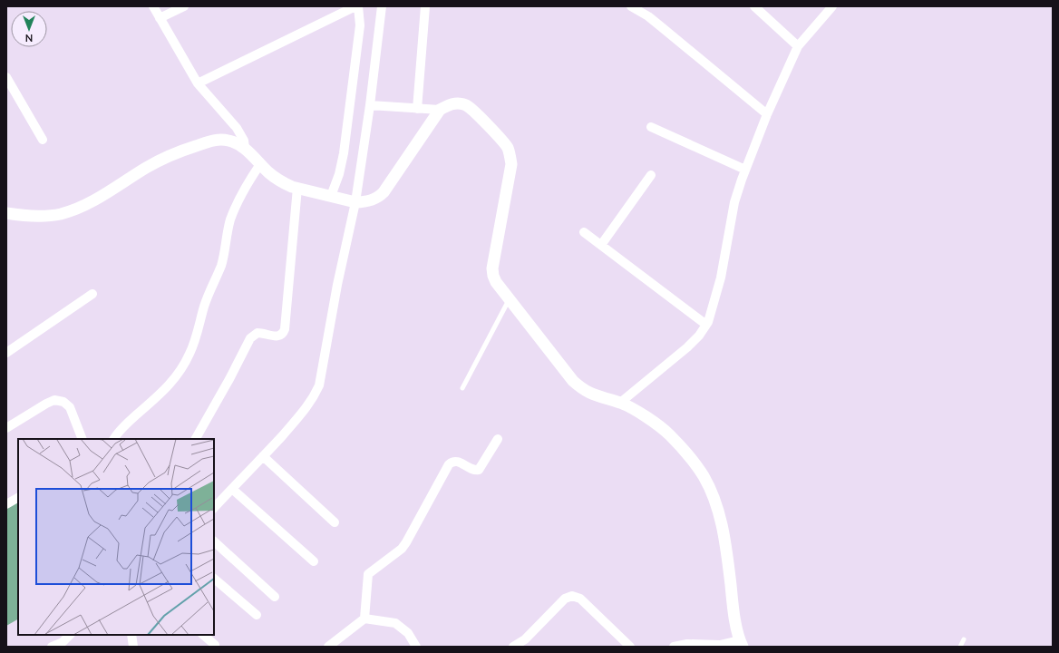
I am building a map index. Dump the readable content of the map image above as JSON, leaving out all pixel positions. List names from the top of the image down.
{
  "north": "bottom"
}
